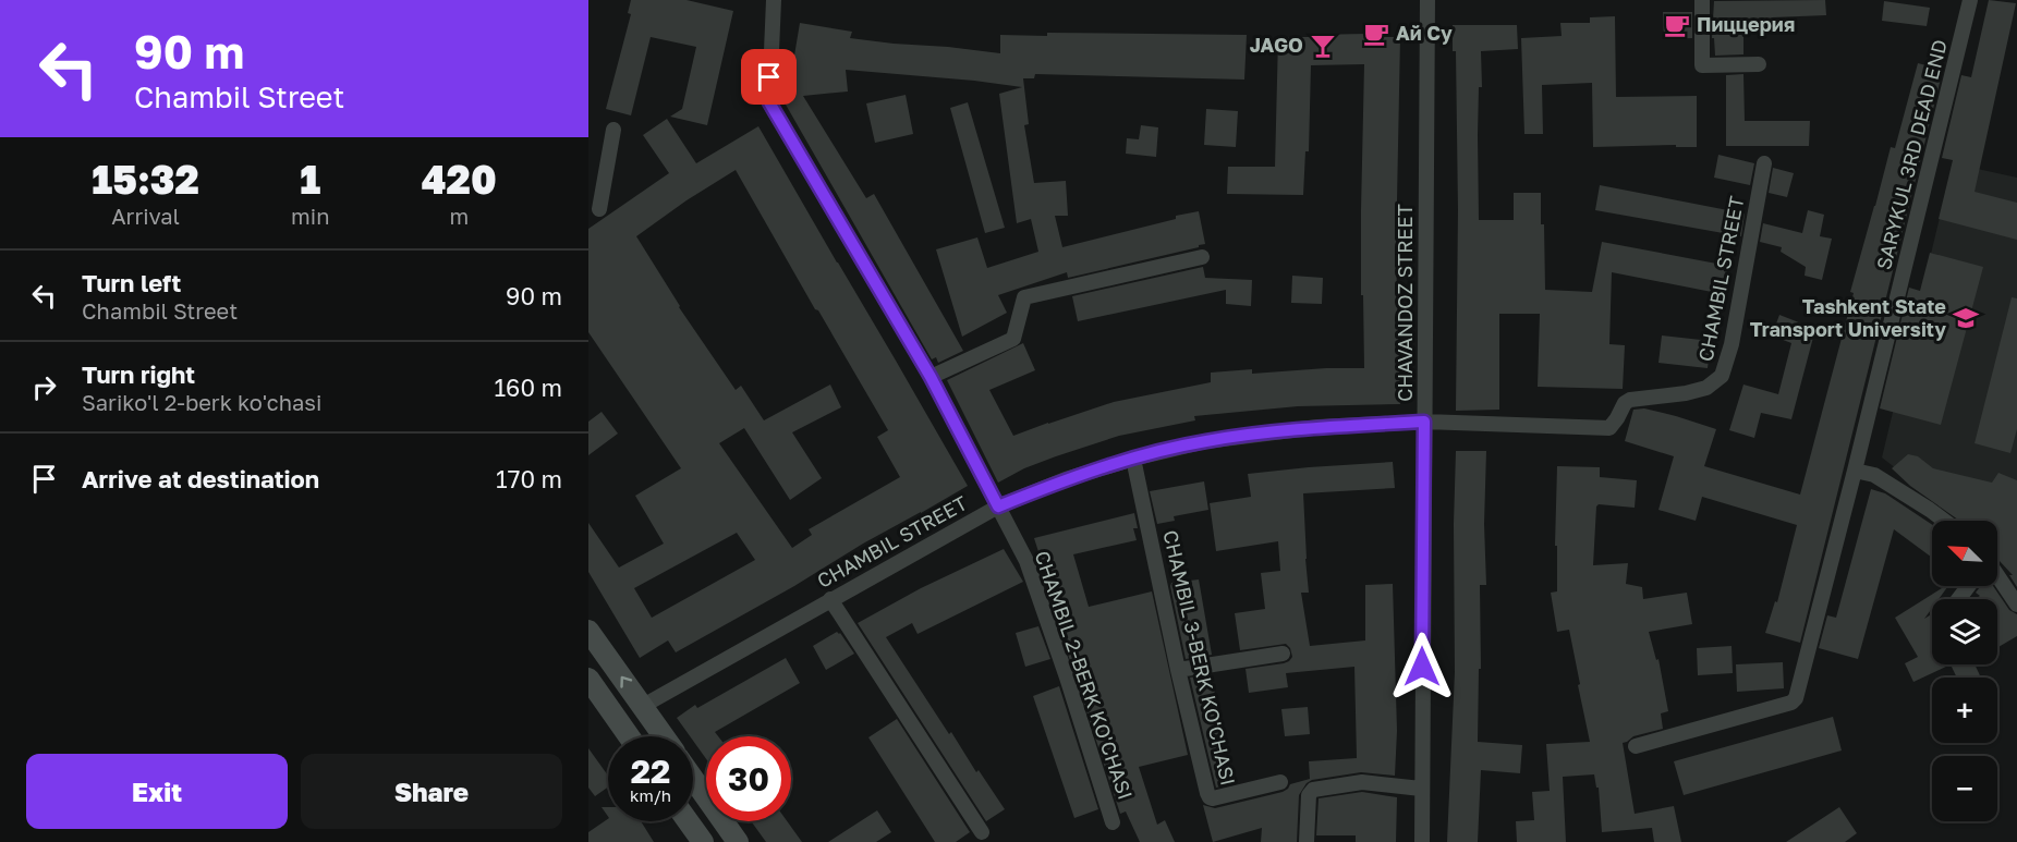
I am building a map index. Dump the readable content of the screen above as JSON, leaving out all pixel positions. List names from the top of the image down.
{
  "streets": {
    "street": [
      "SARYKUL 3RD DEAD END",
      "CHAMBIL STREET",
      "CHAVANDOZ STREET",
      "CHAMBIL 3-BERK KO'CHASI",
      "CHAMBIL 2-BERK KO'CHASI"
    ]
  },
  "crossings": [
    ["CHAMBIL STREET", "CHAVANDOZ STREET"],
    ["CHAMBIL STREET", "CHAMBIL 3-BERK KO'CHASI"],
    ["CHAMBIL STREET", "CHAMBIL 2-BERK KO'CHASI"]
  ],
  "places": {
    "cafe": ["Пиццерия", "Ай Су"],
    "bar": ["JAGO"],
    "school or university": ["Tashkent State Transport University"]
  },
  "north": "top left",
  "page": {
    "turn": ["90 m", "Chambil Street"],
    "eta": [
      "15:32",
      "Arrival",
      "1",
      "min",
      "420",
      "m"
    ],
    "list": [
      {
        "name": "Turn left",
        "note": "Chambil Street",
        "value": "90 m"
      },
      {
        "name": "Turn right",
        "note": "Sariko'l 2-berk ko'chasi",
        "value": "160 m"
      },
      {
        "name": "Arrive at destination",
        "value": "170 m"
      }
    ],
    "map_buttons": ["+", "−"],
    "speed": "22 km/h",
    "limit": "30",
    "buttons": ["Exit", "Share"]
  }
}
